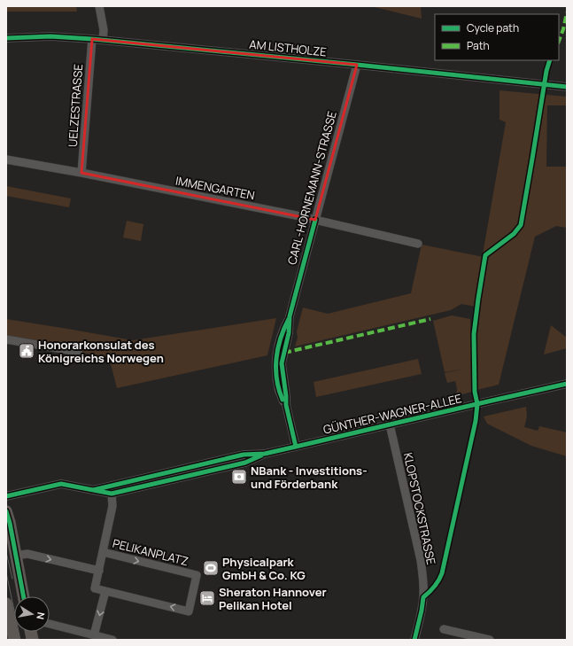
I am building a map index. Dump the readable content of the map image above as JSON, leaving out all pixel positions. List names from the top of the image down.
{
  "streets": {
    "street": [
      "AM LISTHOLZE",
      "UELZESTRASSE",
      "IMMENGARTEN",
      "CARL-HORNEMANN-STRASSE",
      "GÜNTHER-WAGNER-ALLEE",
      "KLOPSTOCKSTRASSE",
      "PELIKANPLATZ"
    ]
  },
  "crossings": [
    ["AM LISTHOLZE", "UELZESTRASSE"],
    ["AM LISTHOLZE", "CARL-HORNEMANN-STRASSE"],
    ["UELZESTRASSE", "IMMENGARTEN"],
    ["IMMENGARTEN", "CARL-HORNEMANN-STRASSE"],
    ["CARL-HORNEMANN-STRASSE", "GÜNTHER-WAGNER-ALLEE"],
    ["GÜNTHER-WAGNER-ALLEE", "KLOPSTOCKSTRASSE"],
    ["GÜNTHER-WAGNER-ALLEE", "PELIKANPLATZ"]
  ],
  "places": {
    "public building": ["Honorarkonsulat des Königreichs Norwegen"],
    "bank": ["NBank - Investitions- und Förderbank"],
    "sports": ["Physicalpark GmbH & Co. KG"],
    "hotel": ["Sheraton Hannover Pelikan Hotel"]
  },
  "legend": ["Cycle path", "Path"],
  "north": "right"
}
